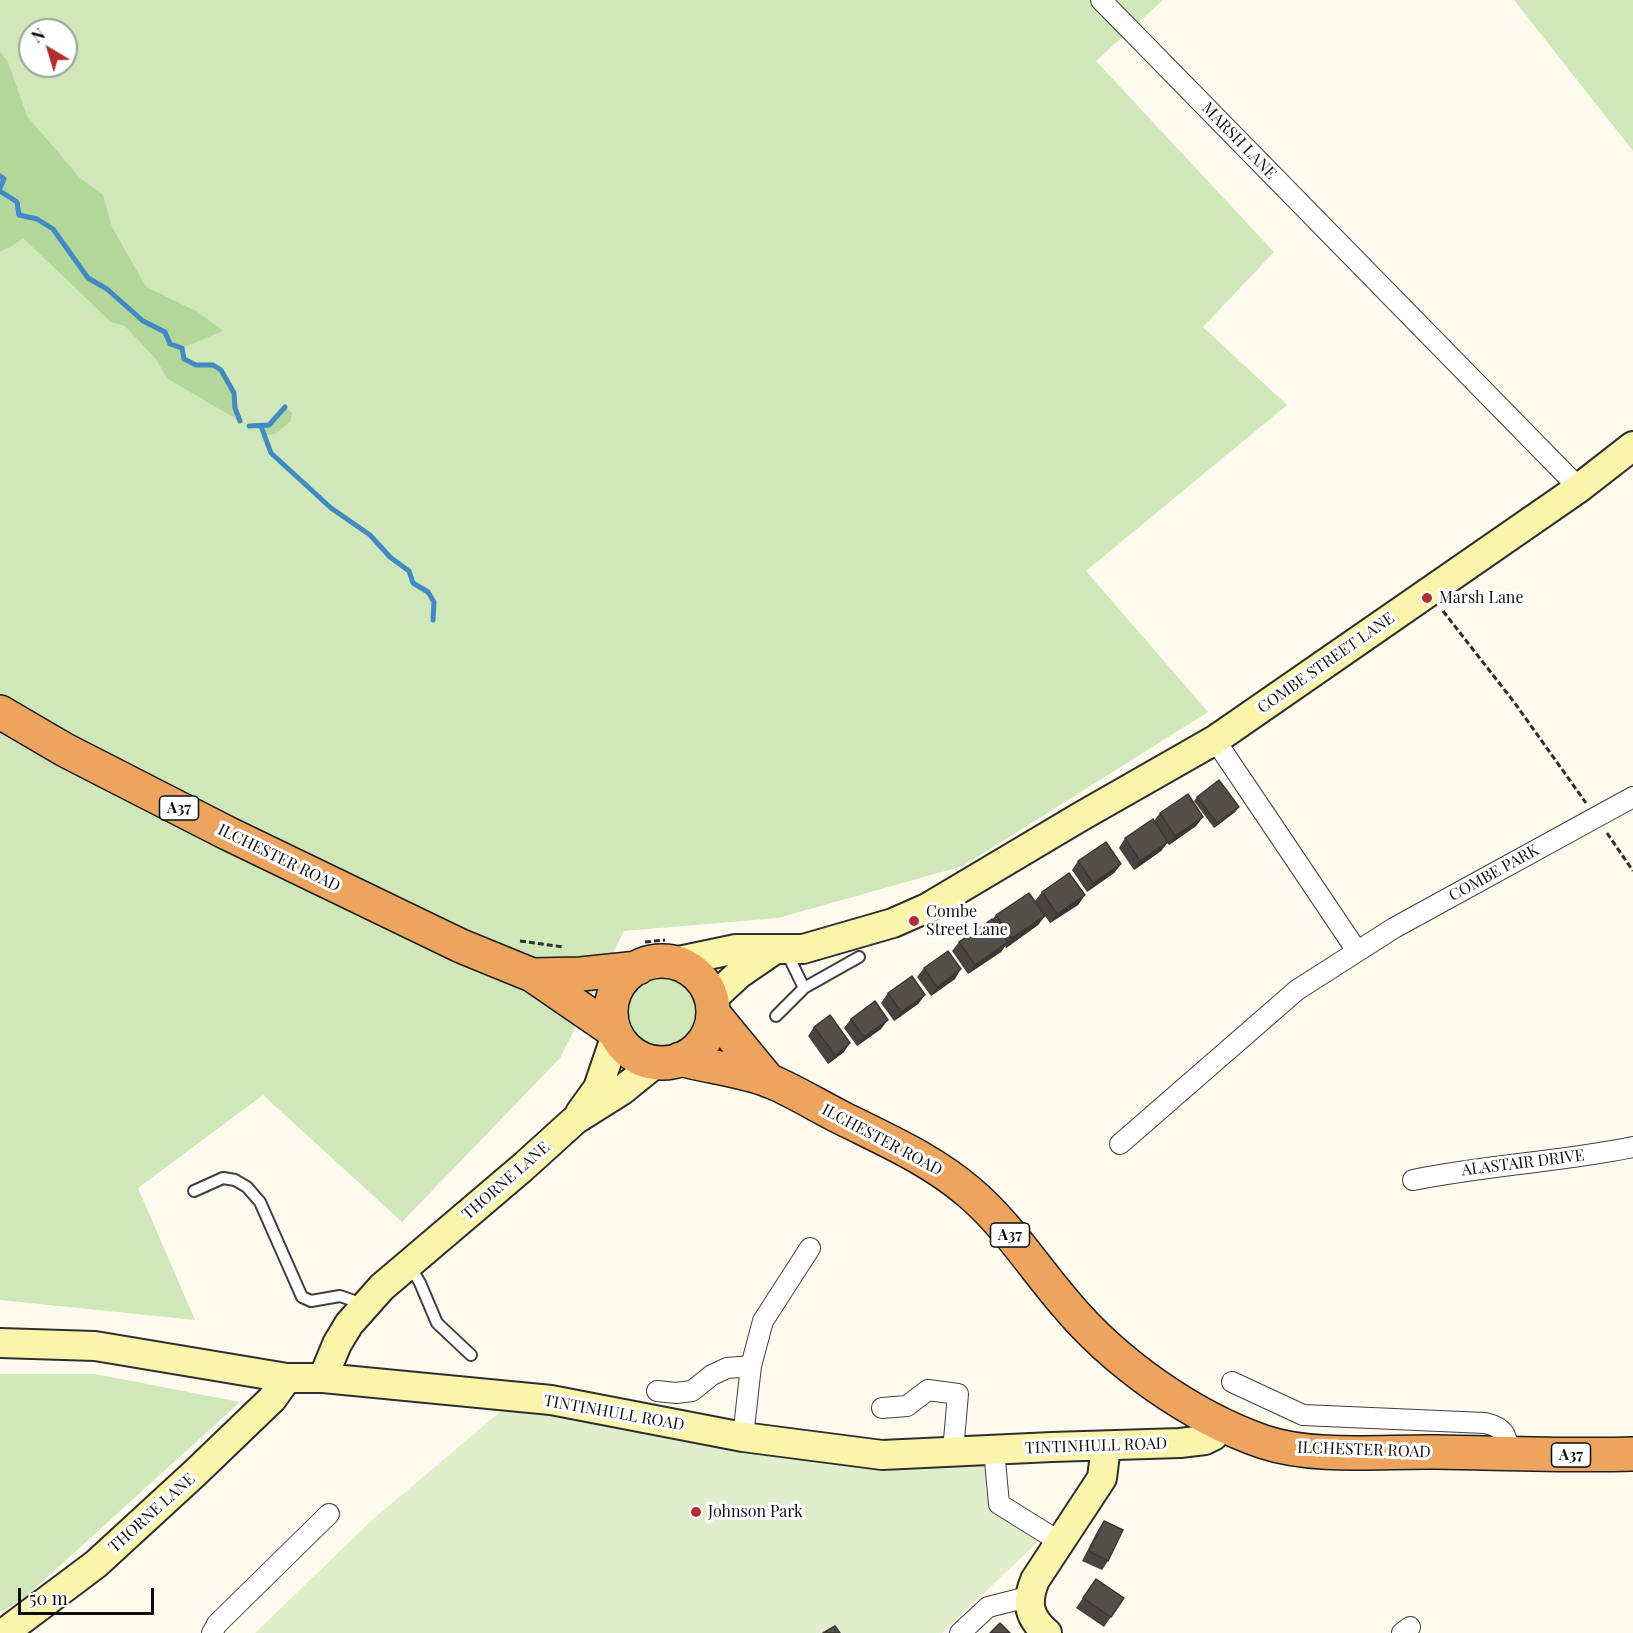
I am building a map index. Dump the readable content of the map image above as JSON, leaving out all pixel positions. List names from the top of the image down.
{
  "streets": {
    "highway": ["A37", "ILCHESTER ROAD"],
    "street": [
      "MARSH LANE",
      "COMBE STREET LANE",
      "COMBE PARK",
      "ALASTAIR DRIVE",
      "THORNE LANE",
      "TINTINHULL ROAD"
    ]
  },
  "crossings": [
    ["MARSH LANE", "COMBE STREET LANE"],
    ["COMBE STREET LANE", "A37"],
    ["COMBE STREET LANE", "ILCHESTER ROAD"],
    ["COMBE STREET LANE", "THORNE LANE"],
    ["A37", "ILCHESTER ROAD"],
    ["A37", "THORNE LANE"],
    ["ILCHESTER ROAD", "THORNE LANE"],
    ["ILCHESTER ROAD", "TINTINHULL ROAD"],
    ["THORNE LANE", "TINTINHULL ROAD"]
  ],
  "places": ["Marsh Lane", "Combe Street Lane", "Johnson Park"],
  "scale_bar": "50 m",
  "north": "top left"
}
